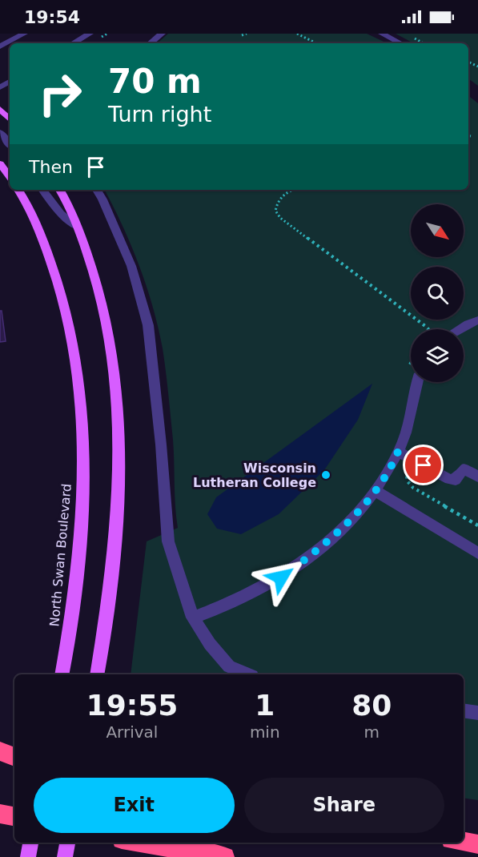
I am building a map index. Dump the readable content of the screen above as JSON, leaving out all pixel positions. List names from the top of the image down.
{
  "streets": {
    "main road": ["North Swan Boulevard"]
  },
  "places": ["Wisconsin Lutheran College"],
  "north": "bottom right",
  "page": {
    "status": "19:54",
    "turn": ["70 m", "Turn right"],
    "then": "Then",
    "eta": [
      "19:55",
      "Arrival",
      "1",
      "min",
      "80",
      "m"
    ],
    "buttons": ["Exit", "Share"]
  }
}
